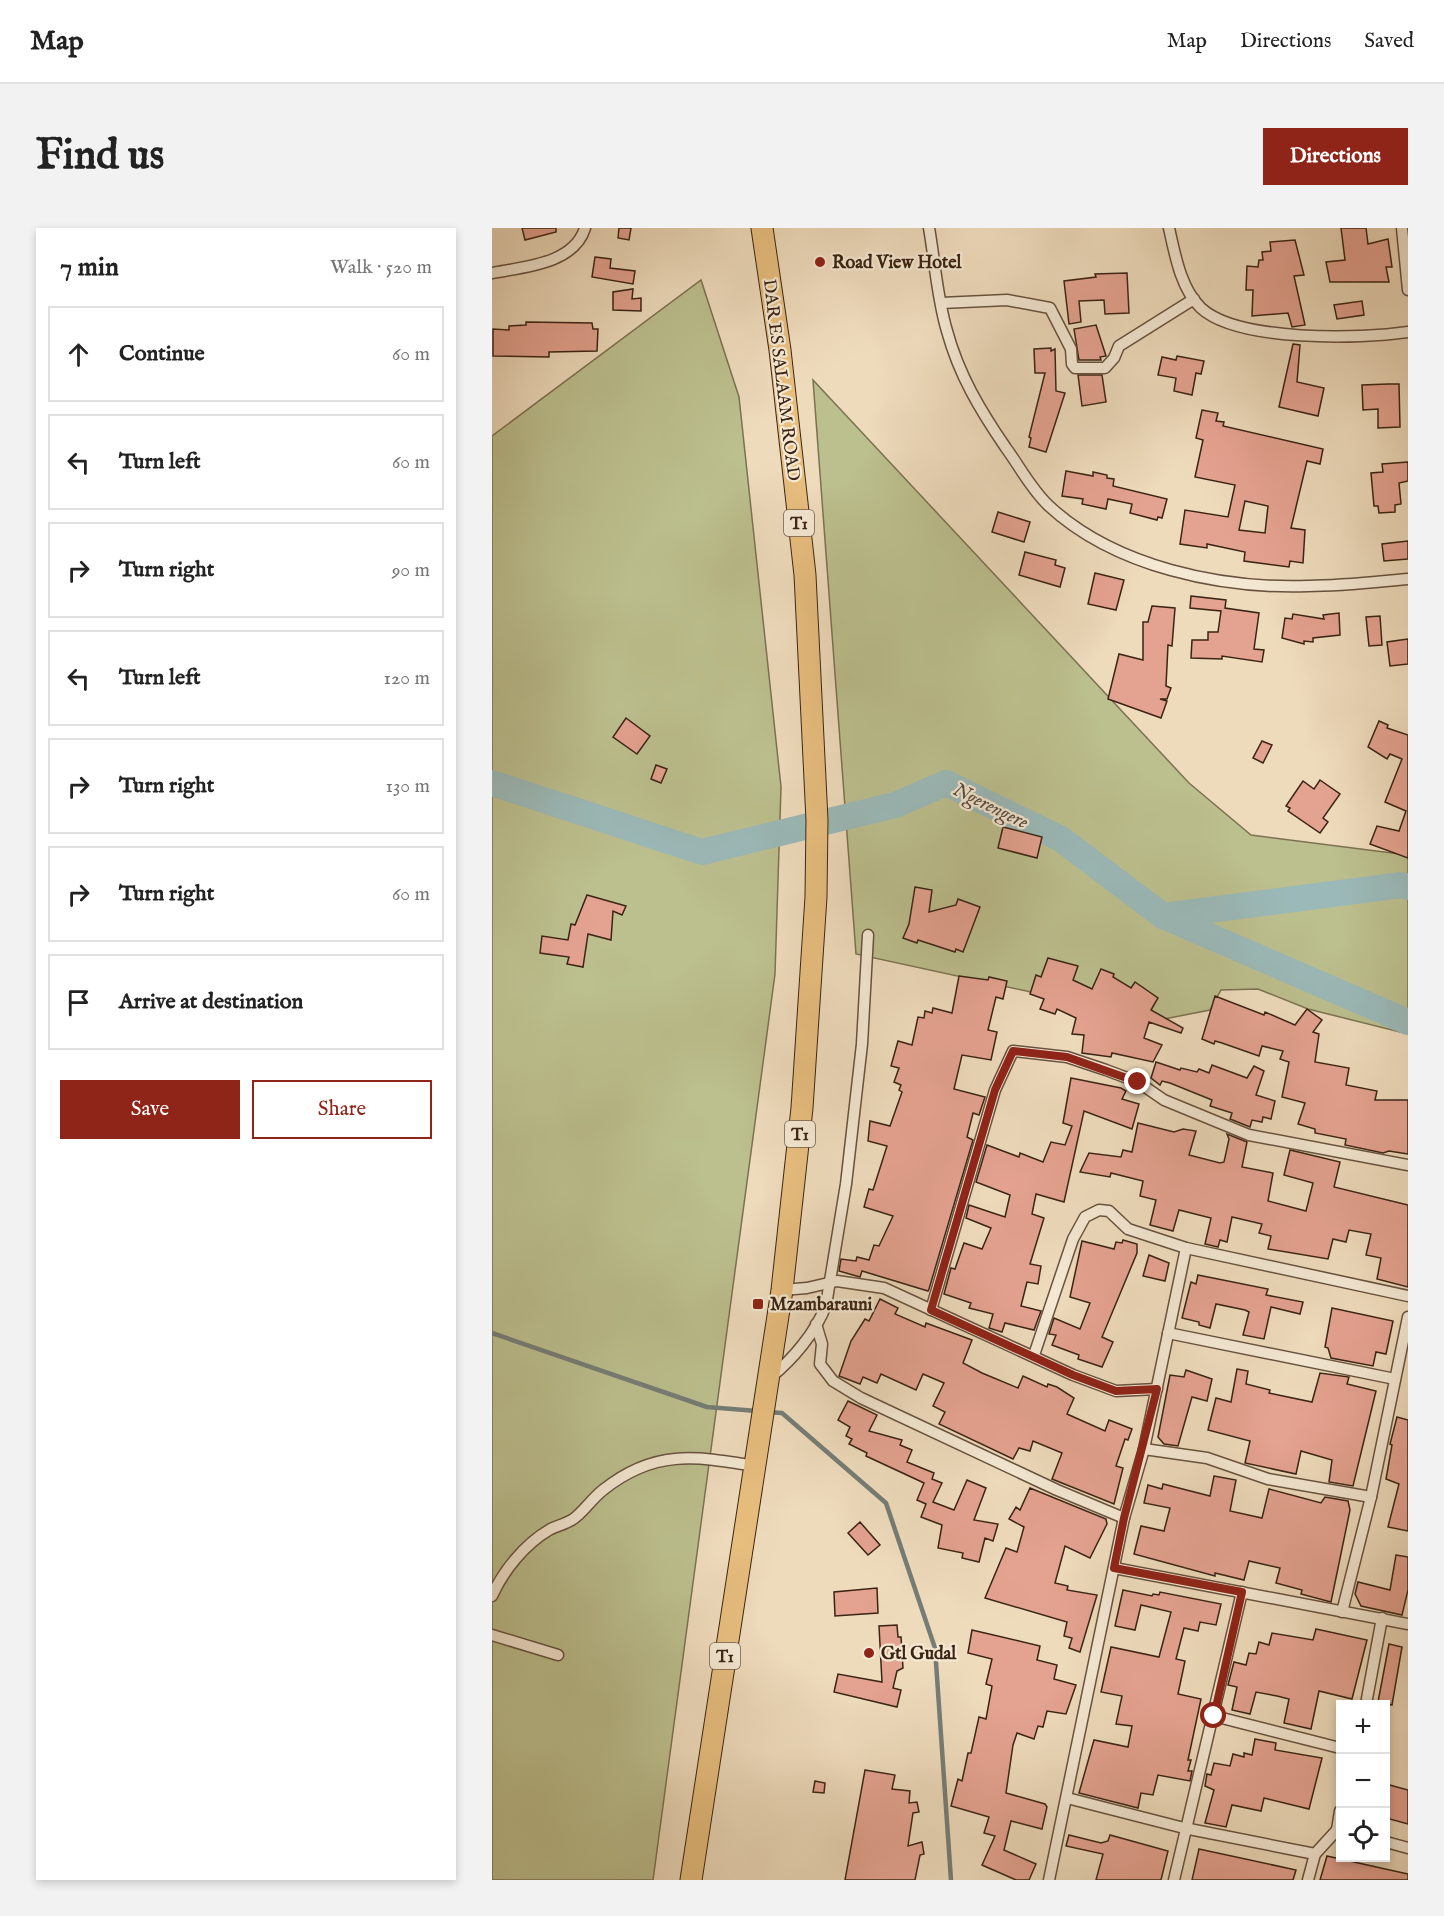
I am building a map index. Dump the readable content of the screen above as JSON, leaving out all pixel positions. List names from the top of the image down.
{
  "streets": {
    "highway": ["DAR ES SALAAM ROAD", "T1"]
  },
  "crossings": [
    ["DAR ES SALAAM ROAD", "T1"]
  ],
  "water": ["Ngerengere"],
  "places": {
    "other": ["Road View Hotel", "Gtl Gudal"],
    "transit": ["Mzambarauni"]
  },
  "page": {
    "header": "Map",
    "nav": ["Map", "Directions", "Saved"],
    "buttons": [
      "Directions",
      ["Save", "Share"]
    ],
    "title": "Find us",
    "heading": ["7 min", "Walk · 520 m"],
    "list": [
      ["Continue", "60 m"],
      ["Turn left", "60 m"],
      ["Turn right", "90 m"],
      ["Turn left", "120 m"],
      ["Turn right", "130 m"],
      ["Turn right", "60 m"],
      "Arrive at destination"
    ],
    "map_buttons": ["+", "−"]
  }
}
